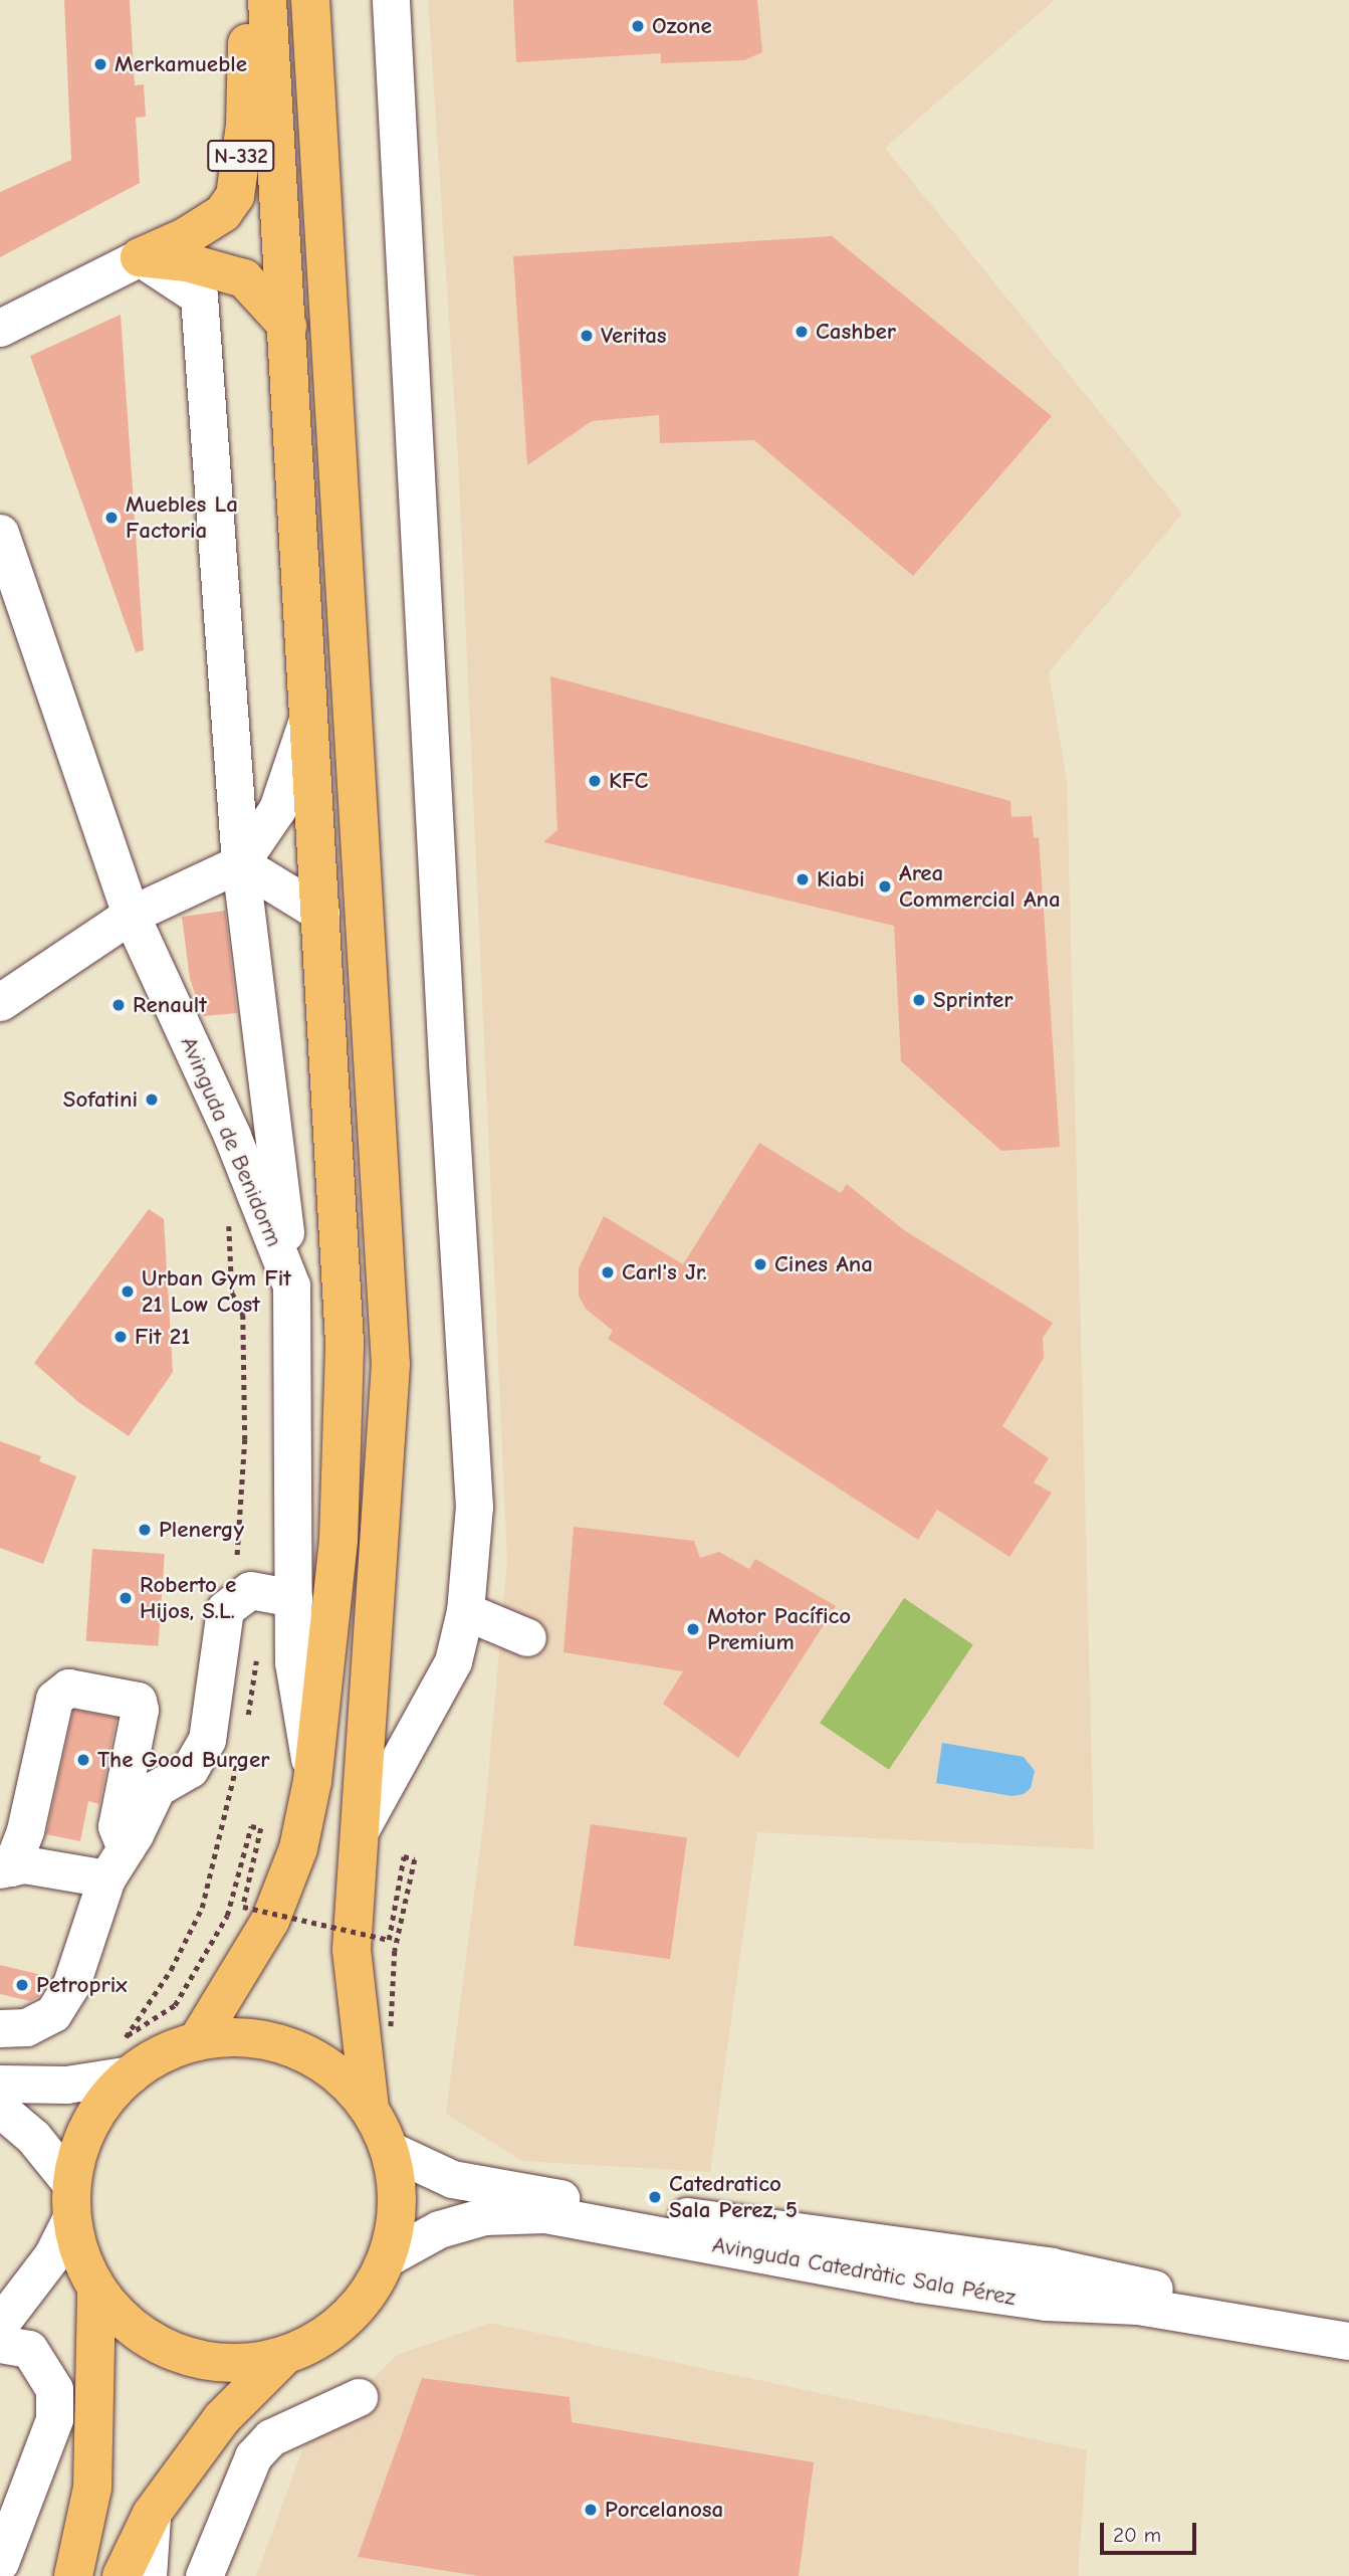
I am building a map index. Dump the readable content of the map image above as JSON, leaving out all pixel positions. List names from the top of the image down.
{
  "streets": {
    "main road": ["N-332"],
    "street": ["Avinguda de Benidorm", "Avinguda Catedràtic Sala Pérez"]
  },
  "places": [
    "Ozone",
    "Merkamueble",
    "Cashber",
    "Veritas",
    "Muebles La Factoria",
    "KFC",
    "Kiabi",
    "Area Commercial Ana",
    "Sprinter",
    "Renault",
    "Sofatini",
    "Cines Ana",
    "Carl's Jr.",
    "Urban Gym Fit 21 Low Cost",
    "Fit 21",
    "Plenergy",
    "Roberto e Hijos, S.L.",
    "Motor Pacífico Premium",
    "The Good Burger",
    "Petroprix",
    "Catedratico Sala Perez, 5",
    "Porcelanosa"
  ],
  "scale_bar": "20 m"
}
